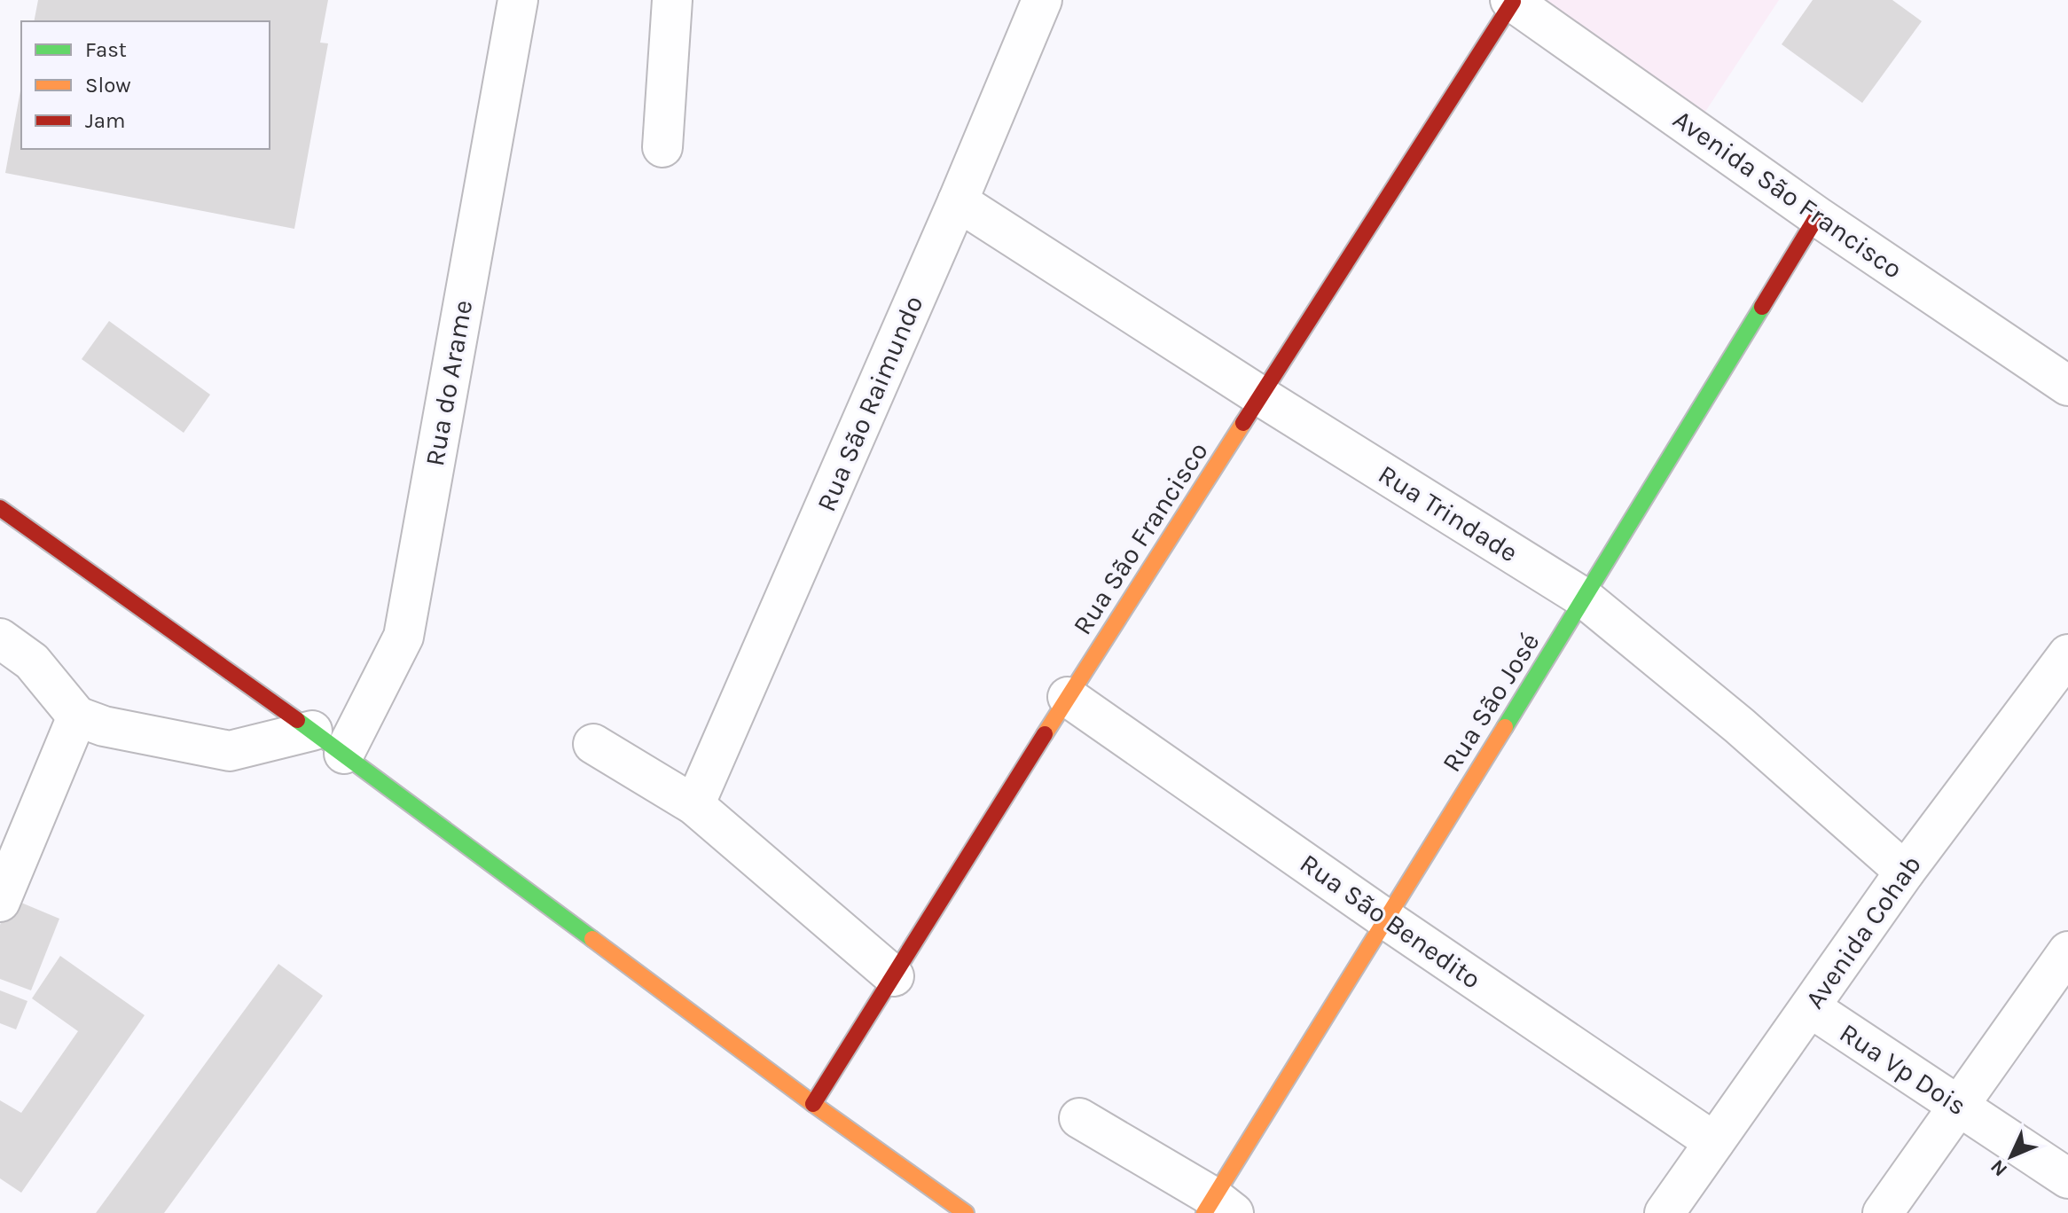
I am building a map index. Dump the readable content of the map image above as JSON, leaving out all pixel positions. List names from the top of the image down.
{
  "streets": {
    "main road": ["Rua São Francisco", "Rua São José"],
    "street": [
      "Avenida São Francisco",
      "Rua do Arame",
      "Rua São Raimundo",
      "Rua Trindade",
      "Rua São Benedito",
      "Avenida Cohab",
      "Rua Vp Dois"
    ]
  },
  "crossings": [
    ["Avenida São Francisco", "Rua São Francisco"],
    ["Avenida São Francisco", "Rua São José"],
    ["Rua São Raimundo", "Rua Trindade"],
    ["Rua Trindade", "Rua São Francisco"],
    ["Rua Trindade", "Rua São José"],
    ["Rua Trindade", "Avenida Cohab"],
    ["Rua São Francisco", "Rua São Benedito"],
    ["Rua São José", "Rua São Benedito"],
    ["Rua São Benedito", "Avenida Cohab"],
    ["Avenida Cohab", "Rua Vp Dois"]
  ],
  "legend": ["Fast", "Slow", "Jam"],
  "north": "bottom left"
}
